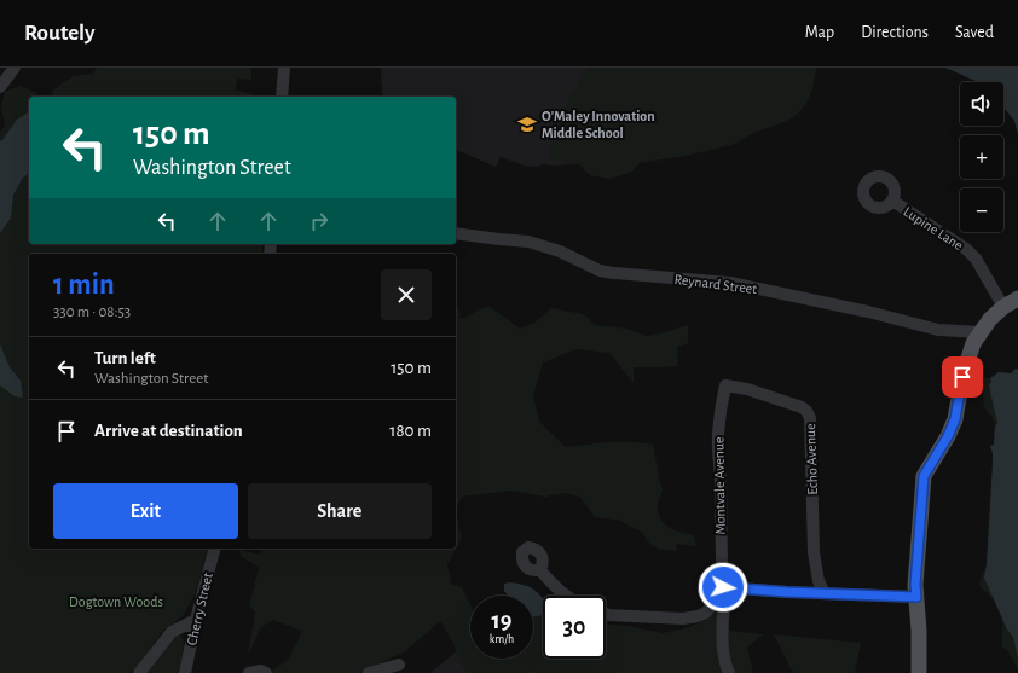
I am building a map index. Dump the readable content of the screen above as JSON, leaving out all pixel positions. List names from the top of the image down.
{
  "streets": {
    "street": [
      "Lupine Lane",
      "Reynard Street",
      "Echo Avenue",
      "Montvale Avenue",
      "Cherry Street"
    ]
  },
  "crossings": [
    ["Echo Avenue", "Montvale Avenue"]
  ],
  "parks": ["Dogtown Woods"],
  "places": {
    "school or university": ["O'Maley Innovation Middle School"]
  },
  "page": {
    "header": "Routely",
    "nav": ["Map", "Directions", "Saved"],
    "map_buttons": ["+", "−"],
    "turn": ["150 m", "Washington Street"],
    "heading": ["1 min", "330 m · 08:53"],
    "list": [
      {
        "name": "Turn left",
        "note": "Washington Street",
        "value": "150 m"
      },
      {
        "name": "Arrive at destination",
        "value": "180 m"
      }
    ],
    "buttons": ["Exit", "Share"],
    "speed": "19 km/h",
    "limit": "30"
  }
}
